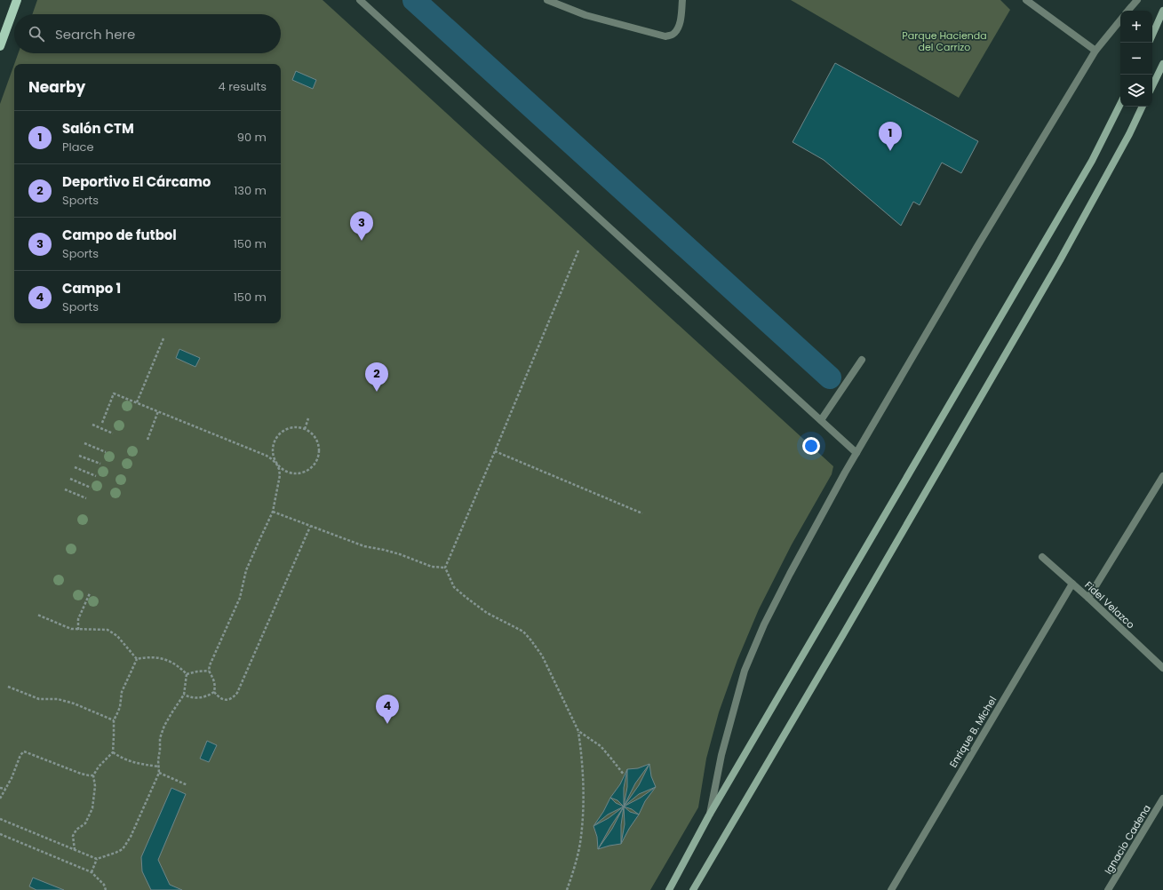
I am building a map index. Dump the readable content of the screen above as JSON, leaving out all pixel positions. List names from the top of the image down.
{
  "streets": {
    "street": ["Fidel Velazco", "Enrique B. Michel", "Ignacio Cadena"]
  },
  "crossings": [
    ["Fidel Velazco", "Enrique B. Michel"]
  ],
  "parks": ["Parque Hacienda del Carrizo"],
  "page": {
    "map_buttons": ["+", "−"],
    "search": "Search here",
    "heading": ["Nearby", "4 results"],
    "list": [
      {
        "mark": "1",
        "name": "Salón CTM",
        "note": "Place",
        "value": "90 m"
      },
      {
        "mark": "2",
        "name": "Deportivo El Cárcamo",
        "note": "Sports",
        "value": "130 m"
      },
      {
        "mark": "3",
        "name": "Campo de futbol",
        "note": "Sports",
        "value": "150 m"
      },
      {
        "mark": "4",
        "name": "Campo 1",
        "note": "Sports",
        "value": "150 m"
      }
    ],
    "pins": [
      "1",
      "3",
      "2",
      "4"
    ]
  }
}
